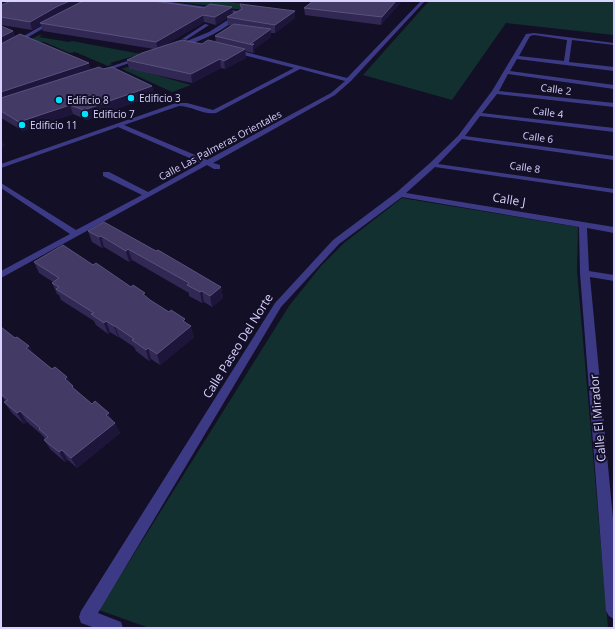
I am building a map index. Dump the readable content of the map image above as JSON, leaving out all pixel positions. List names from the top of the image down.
{
  "streets": {
    "street": [
      "Calle 2",
      "Calle 4",
      "Calle 6",
      "Calle Las Palmeras Orientales",
      "Calle 8",
      "Calle J",
      "Calle Paseo Del Norte",
      "Calle El Mirador"
    ]
  },
  "crossings": [
    ["Calle 2", "Calle Paseo Del Norte"],
    ["Calle 4", "Calle Paseo Del Norte"],
    ["Calle 6", "Calle Paseo Del Norte"],
    ["Calle 8", "Calle Paseo Del Norte"],
    ["Calle J", "Calle Paseo Del Norte"],
    ["Calle J", "Calle El Mirador"]
  ],
  "places": [
    "Edificio 3",
    "Edificio 8",
    "Edificio 7",
    "Edificio 11"
  ]
}
